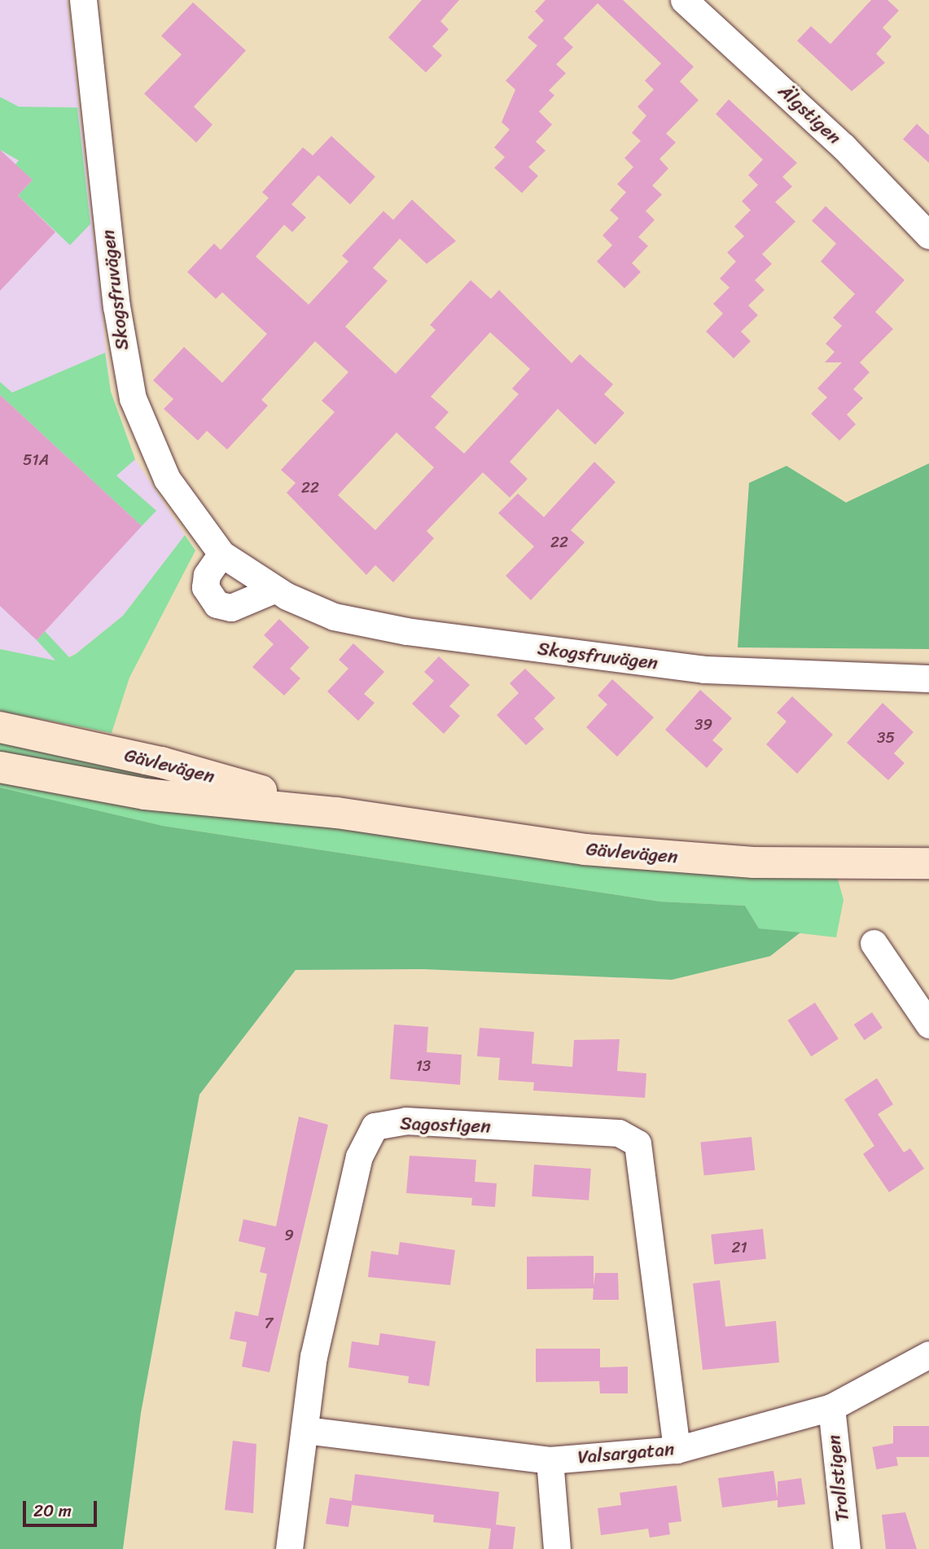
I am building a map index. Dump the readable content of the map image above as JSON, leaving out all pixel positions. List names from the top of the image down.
{
  "streets": {
    "main road": ["Gävlevägen"],
    "street": [
      "Älgstigen",
      "Skogsfruvägen",
      "Sagostigen",
      "Valsargatan",
      "Trollstigen"
    ]
  },
  "crossings": [
    ["Sagostigen", "Valsargatan"],
    ["Valsargatan", "Trollstigen"]
  ],
  "house_numbers": [
    "51A",
    "22",
    "22",
    "39",
    "35",
    "13",
    "9",
    "21",
    "7"
  ],
  "scale_bar": "20 m"
}
